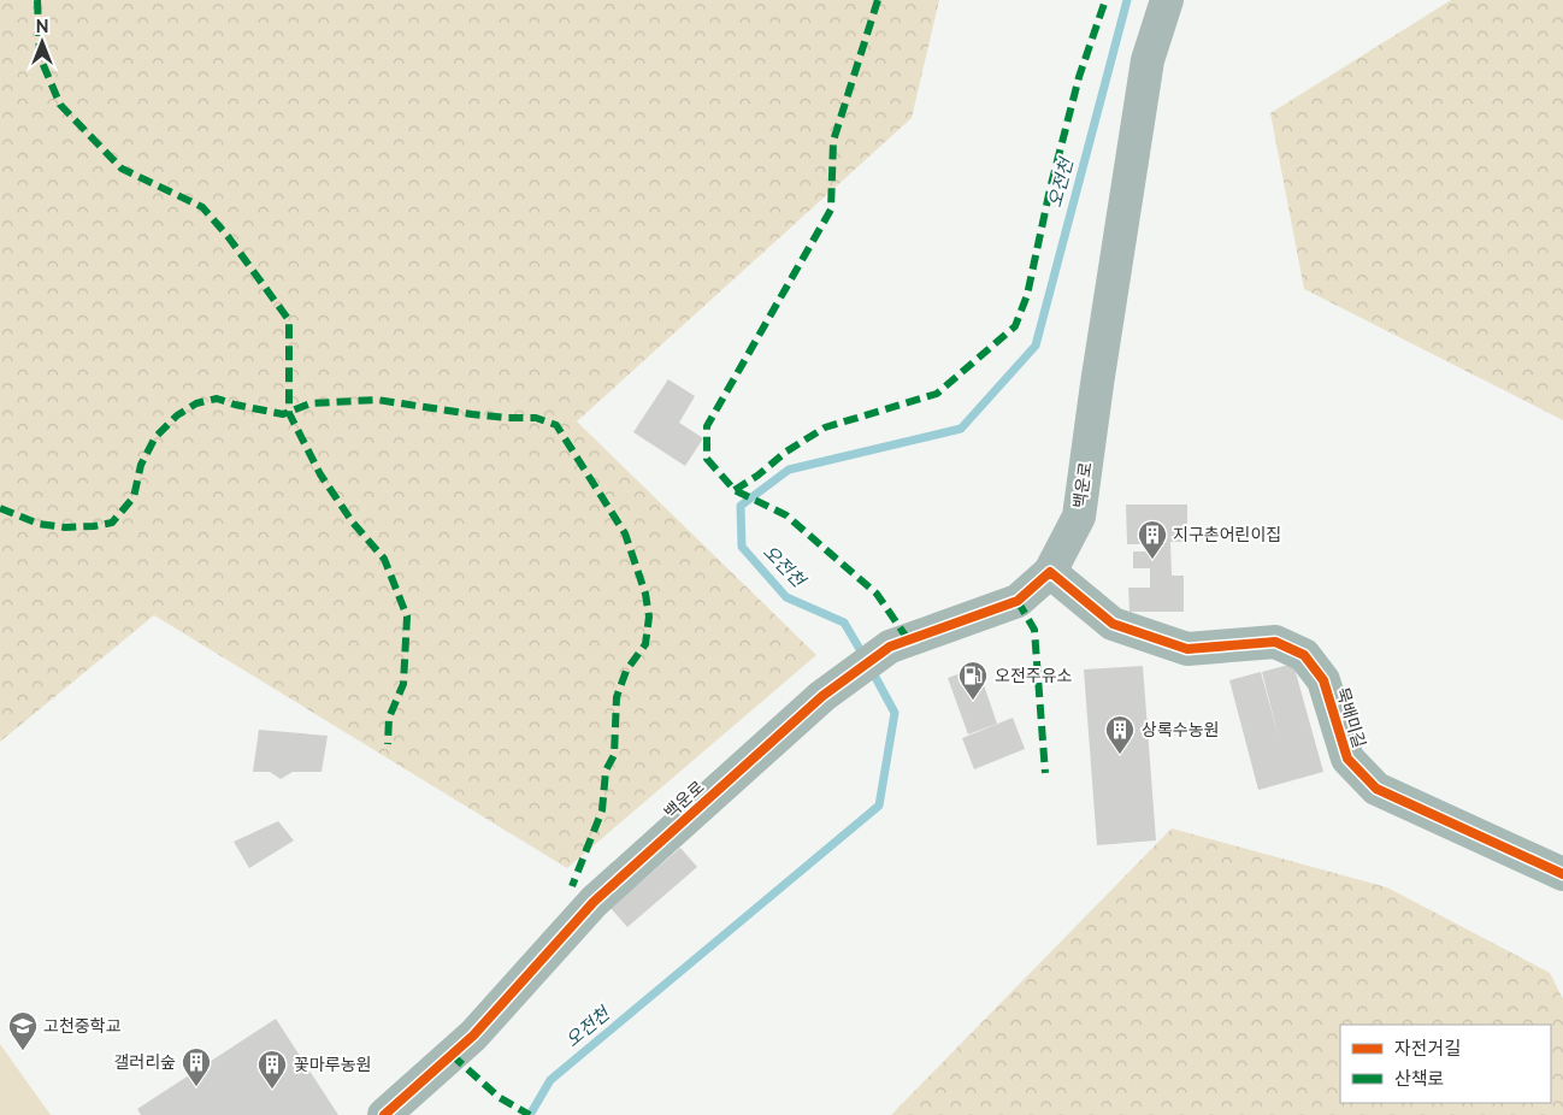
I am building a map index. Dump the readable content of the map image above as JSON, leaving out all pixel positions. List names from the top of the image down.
{
  "streets": {
    "main road": ["백운로"],
    "street": ["묵배미길"]
  },
  "crossings": [
    ["백운로", "묵배미길"]
  ],
  "water": ["오전천"],
  "places": {
    "building": [
      "지구촌어린이집",
      "상록수농원",
      "갤러리숲",
      "꽃마루농원"
    ],
    "fuel station": ["오전주유소"],
    "school or university": ["고천중학교"]
  },
  "legend": ["자전거길", "산책로"],
  "north": "top"
}
